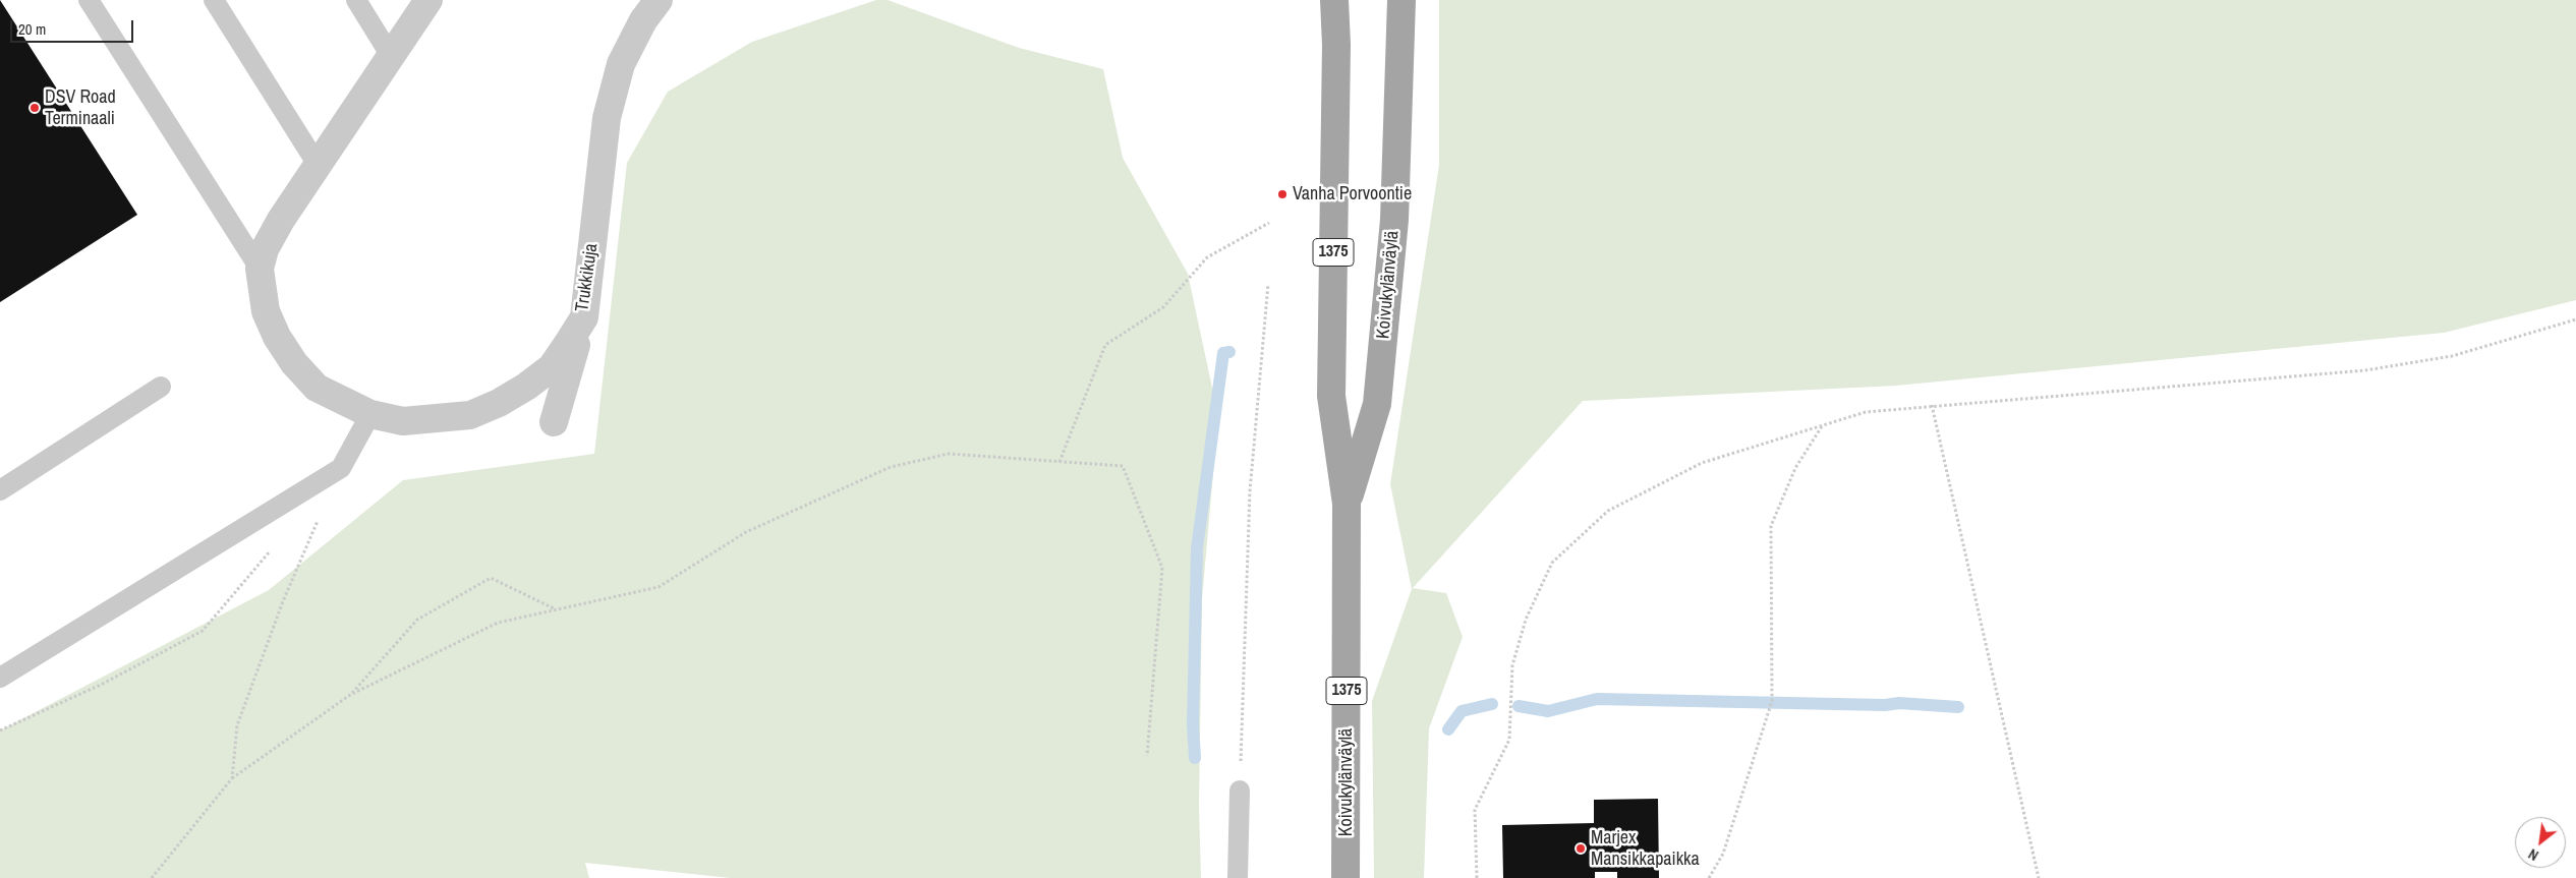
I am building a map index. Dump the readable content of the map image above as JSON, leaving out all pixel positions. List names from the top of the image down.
{
  "streets": {
    "main road": ["1375", "Koivukylänväylä"],
    "street": ["Trukkikuja"]
  },
  "places": ["DSV Road Terminaali", "Vanha Porvoontie", "Marjex Mansikkapaikka"],
  "scale_bar": "20 m",
  "north": "bottom left"
}
